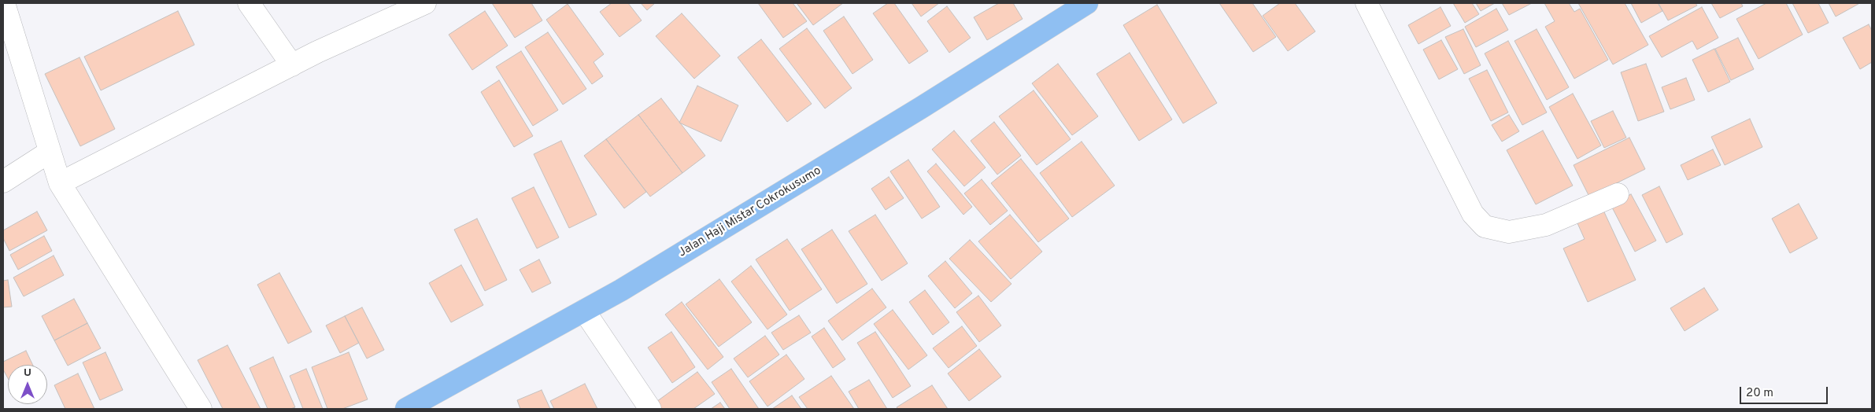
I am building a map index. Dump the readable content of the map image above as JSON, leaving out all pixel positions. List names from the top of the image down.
{
  "streets": {
    "main road": ["Jalan Haji Mistar Cokrokusumo"]
  },
  "scale_bar": "20 m",
  "north": "top"
}
